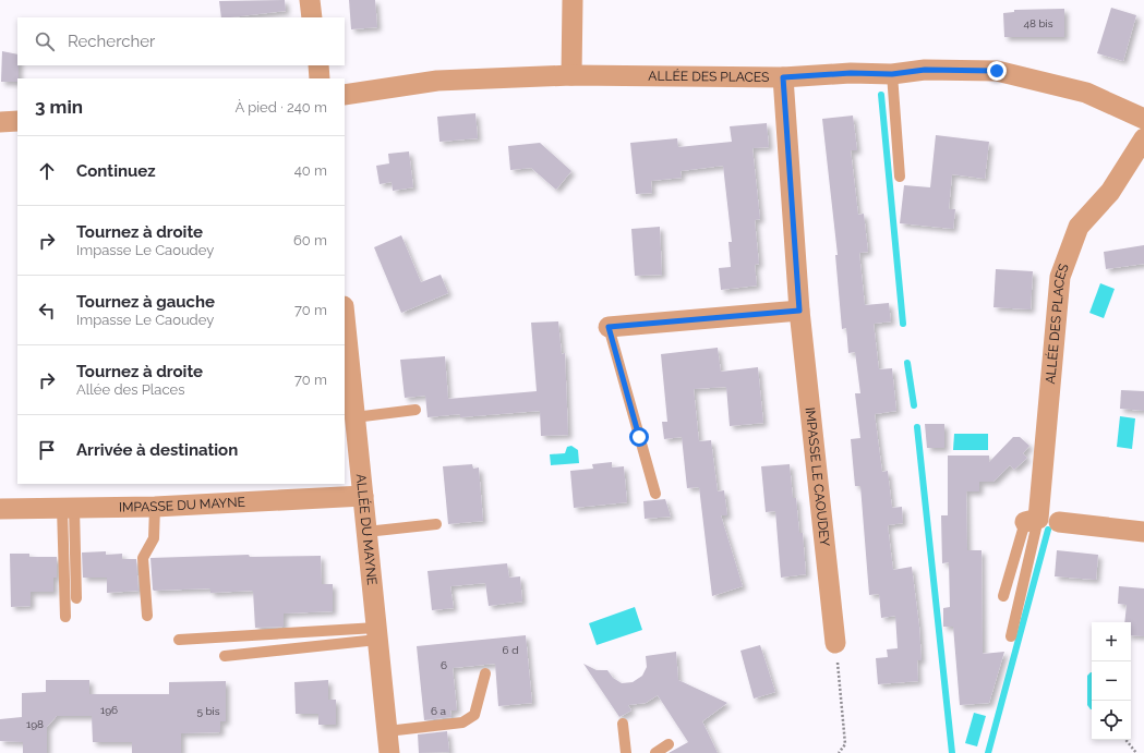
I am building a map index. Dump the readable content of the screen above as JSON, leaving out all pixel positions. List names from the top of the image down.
{
  "streets": {
    "street": [
      "ALLÉE DES PLACES",
      "IMPASSE LE CAOUDEY",
      "IMPASSE DU MAYNE",
      "ALLÉE DU MAYNE"
    ]
  },
  "crossings": [
    ["ALLÉE DES PLACES", "IMPASSE LE CAOUDEY"],
    ["IMPASSE DU MAYNE", "ALLÉE DU MAYNE"]
  ],
  "house_numbers": [
    "48 bis",
    "6 d",
    "6",
    "196",
    "5 bis",
    "6 a",
    "198"
  ],
  "page": {
    "search": "Rechercher",
    "heading": ["3 min", "À pied · 240 m"],
    "list": [
      ["Continuez", "40 m"],
      ["Tournez à droite", "Impasse Le Caoudey", "60 m"],
      ["Tournez à gauche", "Impasse Le Caoudey", "70 m"],
      ["Tournez à droite", "Allée des Places", "70 m"],
      "Arrivée à destination"
    ],
    "map_buttons": ["+", "−"]
  }
}
